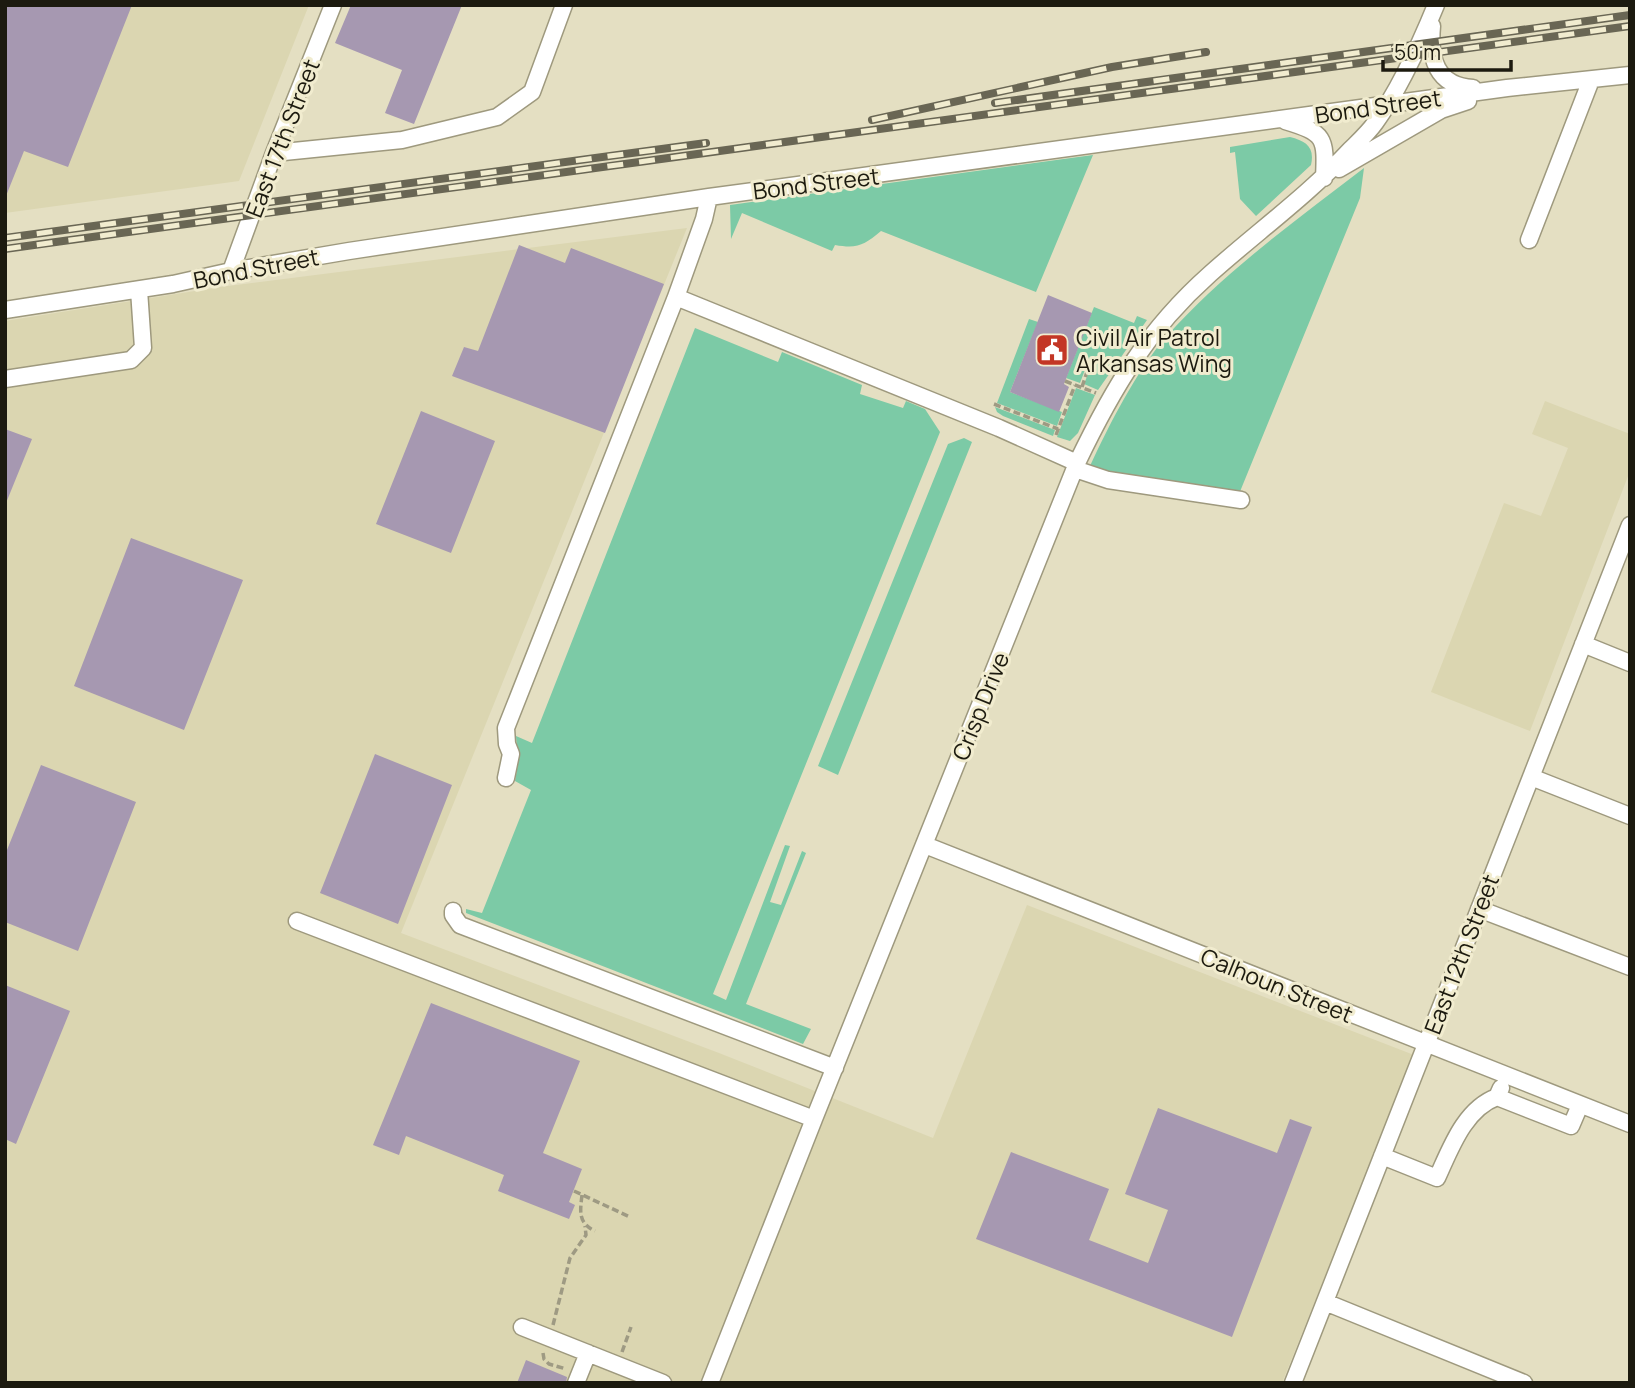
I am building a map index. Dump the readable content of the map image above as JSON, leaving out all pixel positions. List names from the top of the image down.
{
  "streets": {
    "street": [
      "Bond Street",
      "East 17th Street",
      "Crisp Drive",
      "East 12th Street",
      "Calhoun Street"
    ]
  },
  "crossings": [
    ["Bond Street", "East 17th Street"],
    ["Bond Street", "Crisp Drive"],
    ["Crisp Drive", "Calhoun Street"],
    ["East 12th Street", "Calhoun Street"]
  ],
  "places": {
    "public building": ["Civil Air Patrol Arkansas Wing"]
  },
  "scale_bar": "50 m"
}
